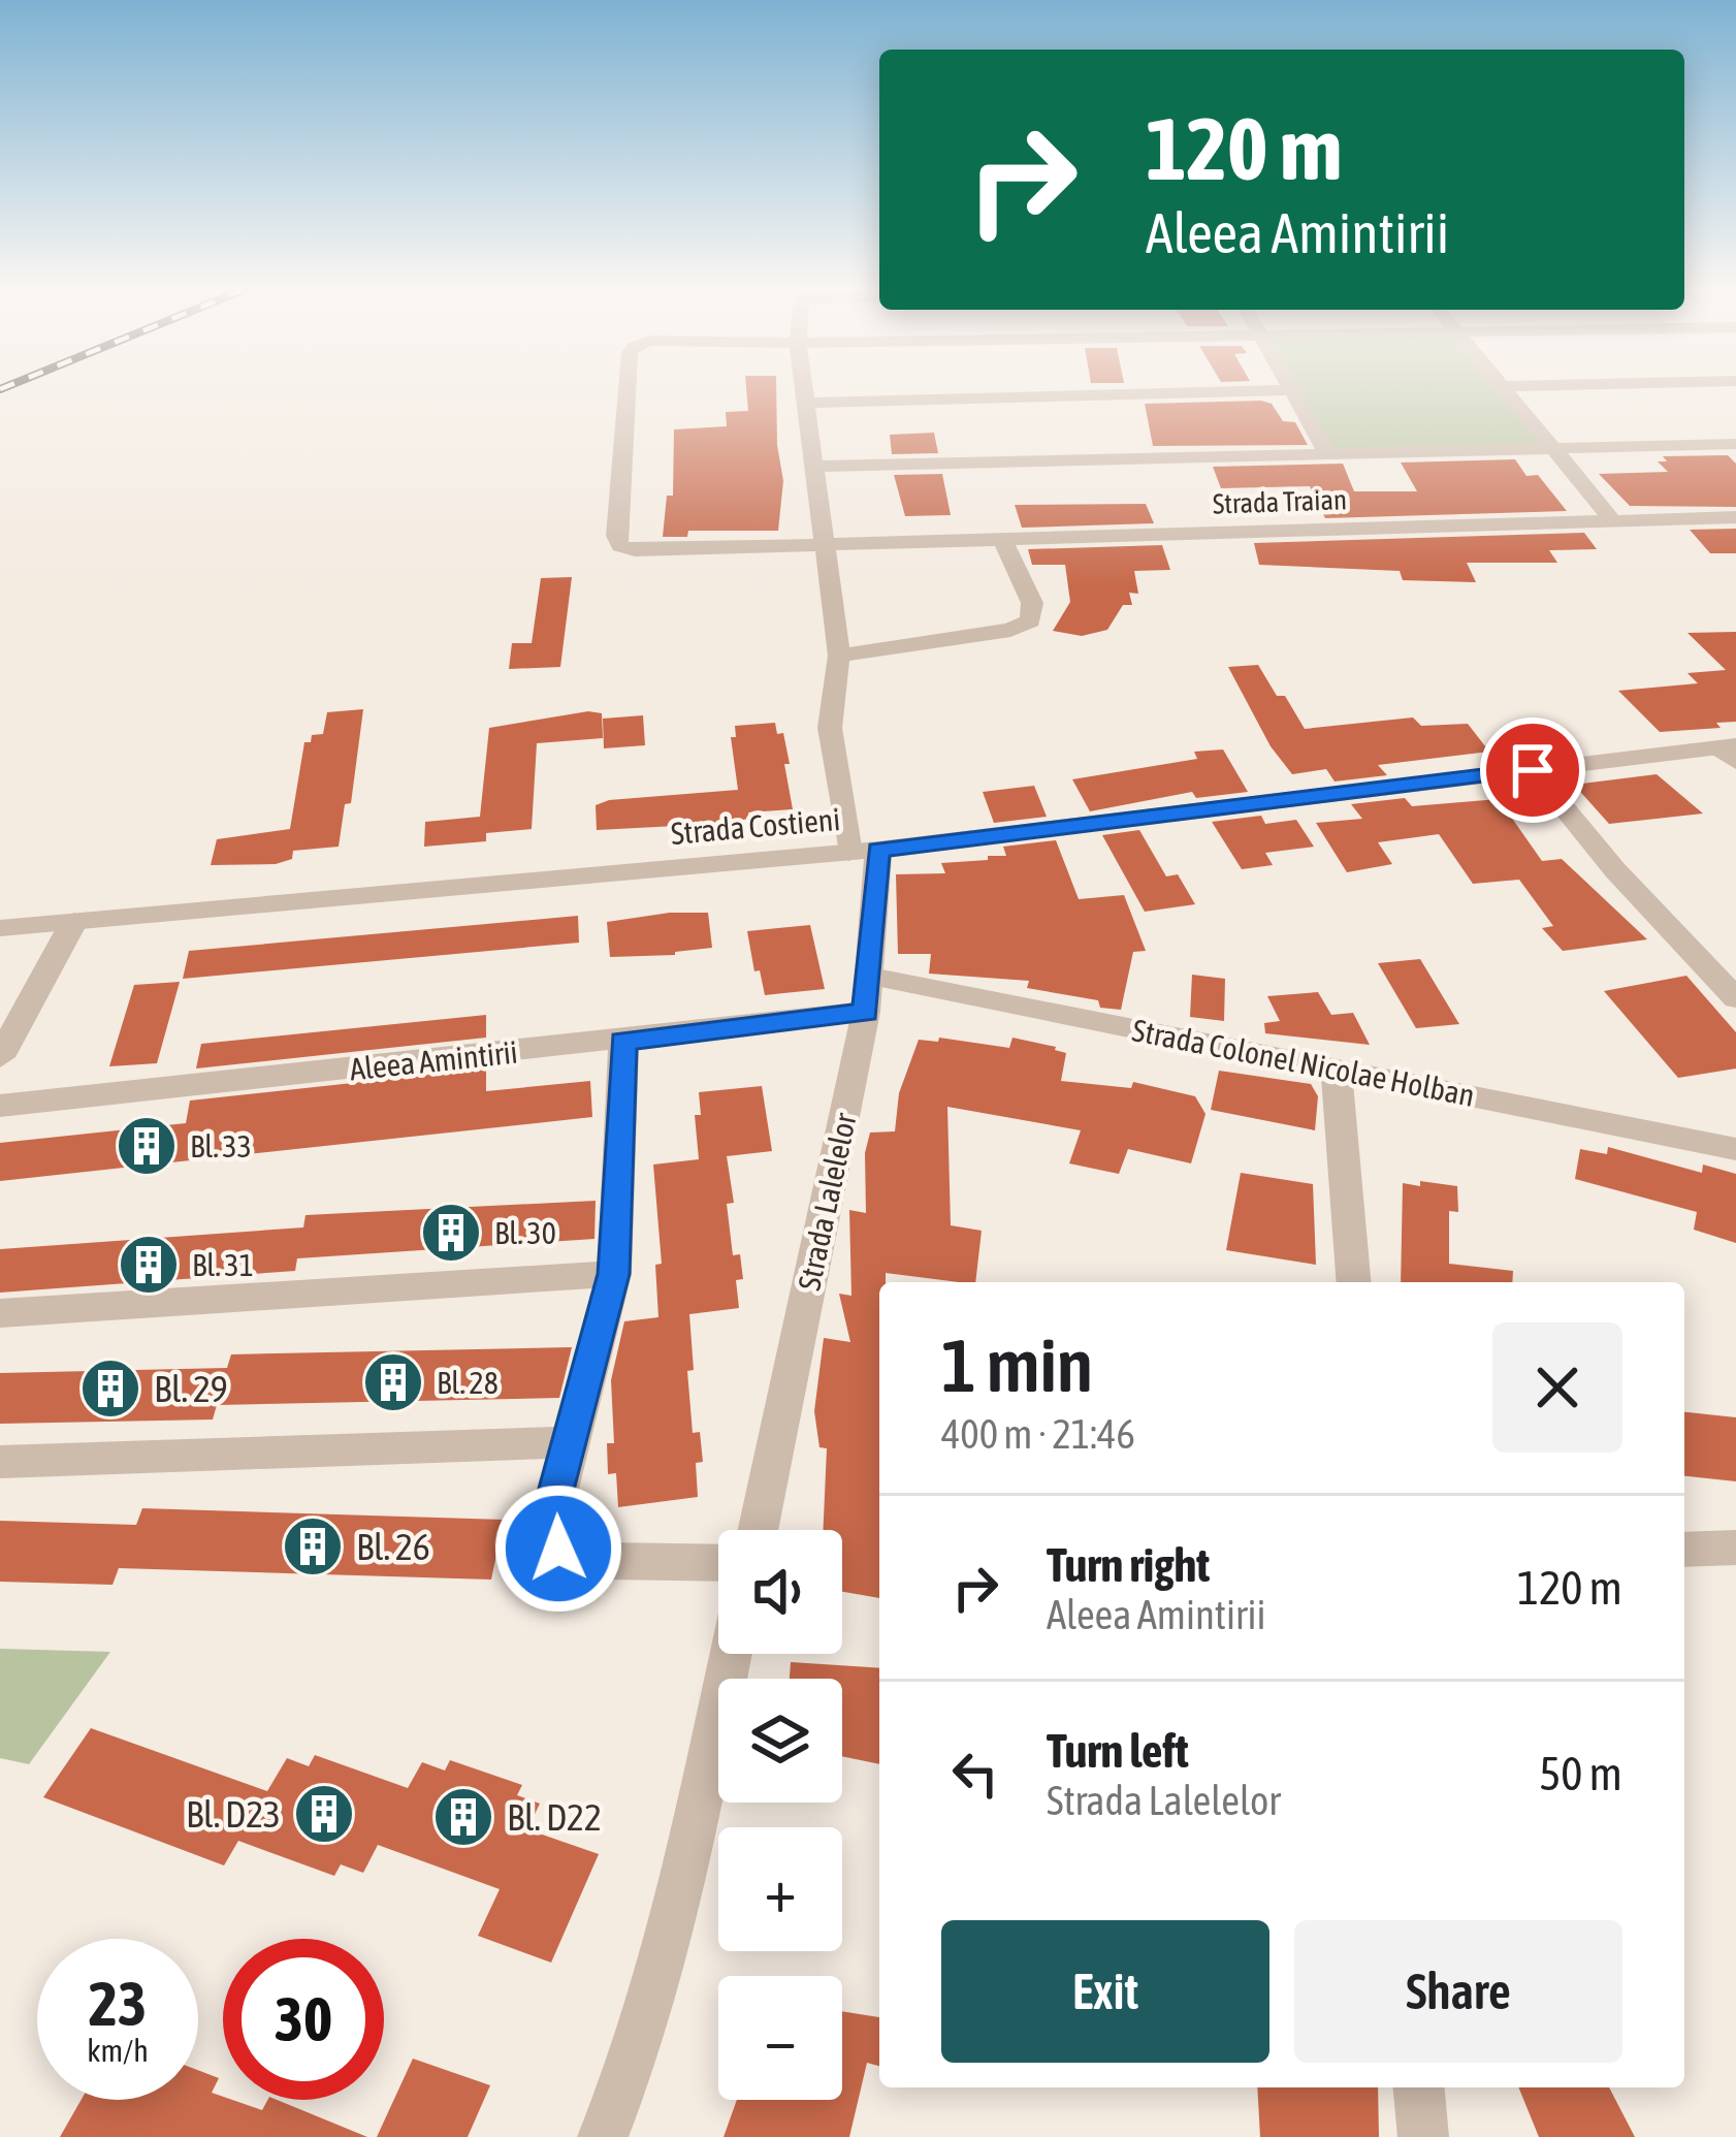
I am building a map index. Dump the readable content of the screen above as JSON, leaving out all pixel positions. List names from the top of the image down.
{
  "streets": {
    "street": [
      "Strada Traian",
      "Strada Costieni",
      "Aleea Amintirii",
      "Strada Colonel Nicolae Holban",
      "Strada Lalelelor"
    ]
  },
  "crossings": [
    ["Strada Traian", "Strada Lalelelor"],
    ["Strada Costieni", "Strada Lalelelor"],
    ["Aleea Amintirii", "Strada Lalelelor"],
    ["Strada Colonel Nicolae Holban", "Strada Lalelelor"]
  ],
  "places": {
    "building": [
      "Bl. 33",
      "Bl. 30",
      "Bl. 31",
      "Bl. 28",
      "Bl. 29",
      "Bl. 26",
      "Bl. D23",
      "Bl. D22"
    ]
  },
  "page": {
    "turn": ["120 m", "Aleea Amintirii"],
    "heading": ["1 min", "400 m · 21:46"],
    "list": [
      {
        "name": "Turn right",
        "note": "Aleea Amintirii",
        "value": "120 m"
      },
      {
        "name": "Turn left",
        "note": "Strada Lalelelor",
        "value": "50 m"
      }
    ],
    "map_buttons": ["+", "−"],
    "buttons": ["Exit", "Share"],
    "speed": "23 km/h",
    "limit": "30"
  }
}
